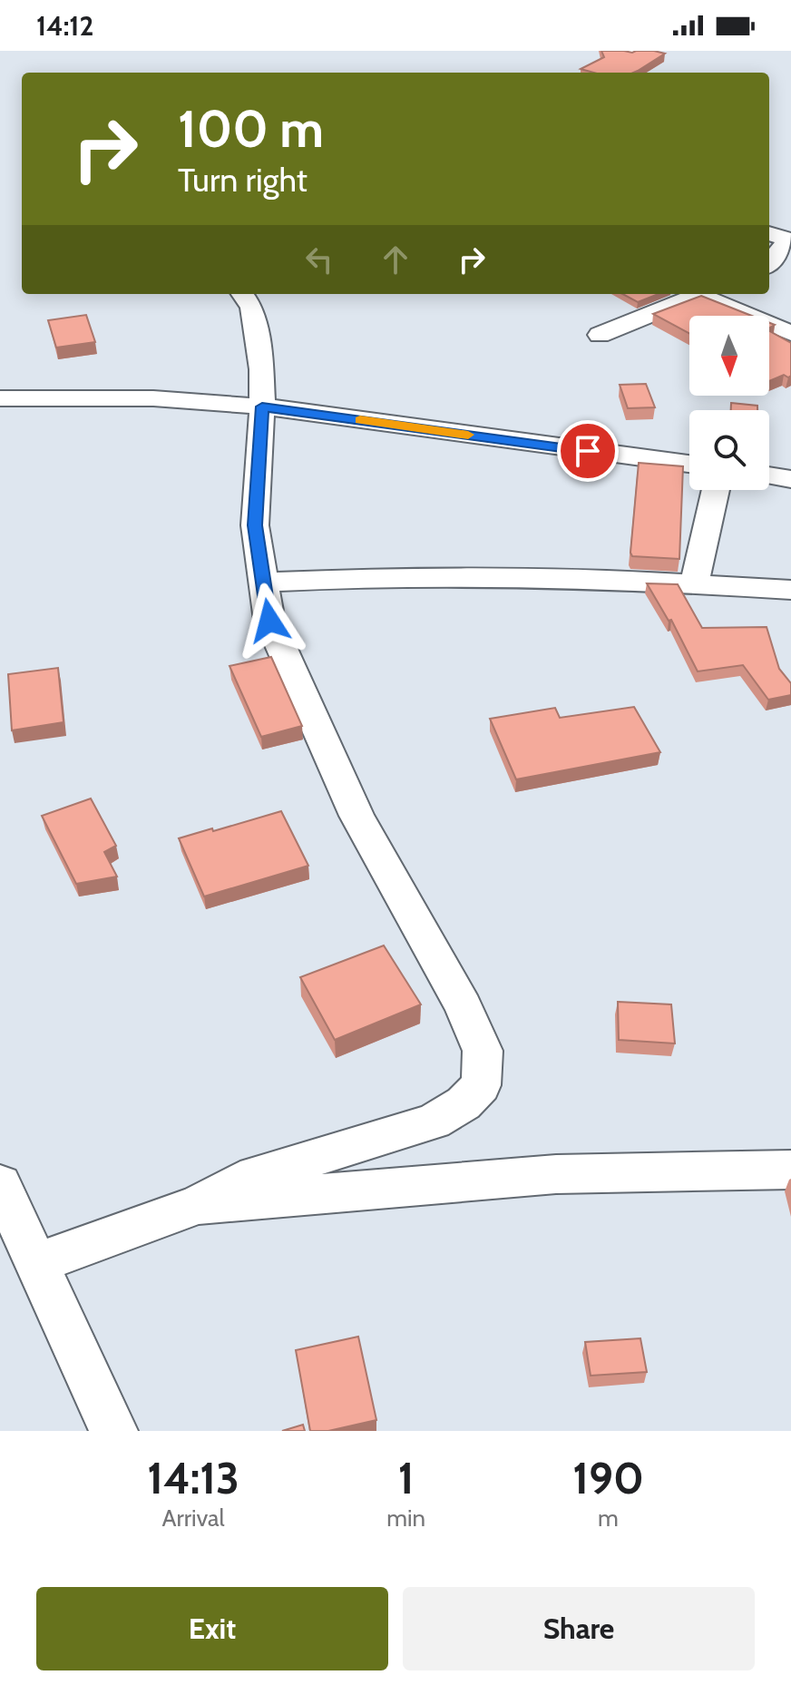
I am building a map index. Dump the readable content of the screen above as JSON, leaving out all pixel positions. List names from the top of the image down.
{
  "north": "bottom",
  "page": {
    "status": "14:12",
    "turn": ["100 m", "Turn right"],
    "eta": [
      "14:13",
      "Arrival",
      "1",
      "min",
      "190",
      "m"
    ],
    "buttons": ["Exit", "Share"]
  }
}
